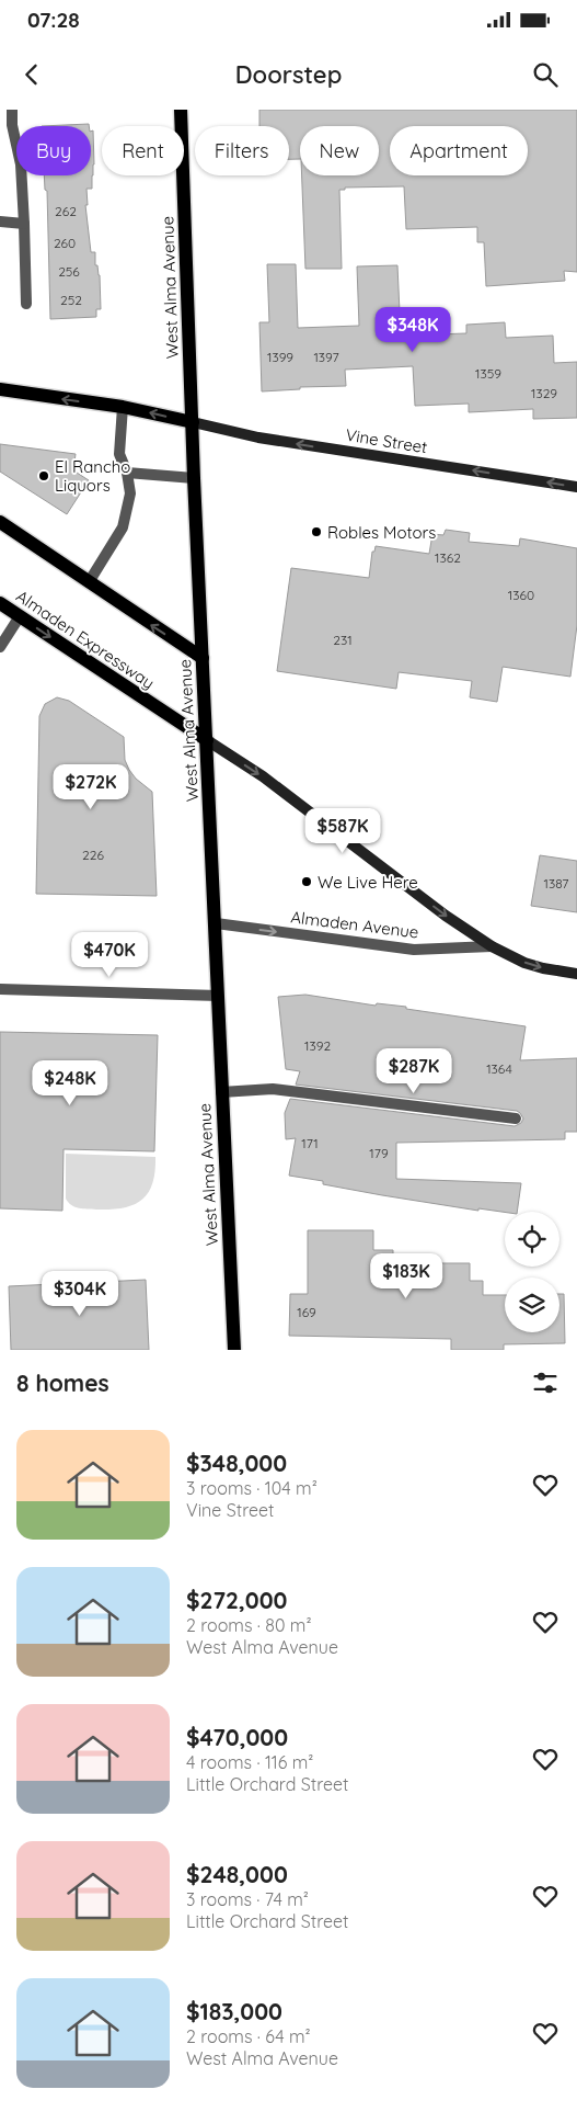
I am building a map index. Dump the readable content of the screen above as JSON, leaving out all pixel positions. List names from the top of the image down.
{
  "streets": {
    "main road": [
      "West Alma Avenue",
      "Vine Street",
      "Almaden Expressway",
      "Almaden Avenue"
    ]
  },
  "crossings": [
    ["West Alma Avenue", "Vine Street"],
    ["West Alma Avenue", "Almaden Expressway"],
    ["West Alma Avenue", "Almaden Avenue"],
    ["Almaden Expressway", "Almaden Avenue"]
  ],
  "one_way": ["Vine Street", "Almaden Avenue"],
  "places": ["El Rancho Liquors", "Robles Motors", "We Live Here"],
  "house_numbers": [
    "262",
    "260",
    "256",
    "252",
    "1399",
    "1397",
    "1359",
    "1329",
    "1362",
    "1360",
    "231",
    "226",
    "1387",
    "1392",
    "1364",
    "171",
    "179",
    "169"
  ],
  "page": {
    "status": "07:28",
    "header": "Doorstep",
    "chip": [
      "Buy",
      "Rent",
      "Filters",
      "New",
      "Apartment"
    ],
    "price": [
      "$348K",
      "$272K",
      "$587K",
      "$470K",
      "$287K",
      "$248K",
      "$183K",
      "$304K"
    ],
    "heading": "8 homes",
    "list": [
      {
        "name": "$348,000",
        "note": "3 rooms · 104 m² · Vine Street"
      },
      {
        "name": "$272,000",
        "note": "2 rooms · 80 m² · West Alma Avenue"
      },
      {
        "name": "$470,000",
        "note": "4 rooms · 116 m² · Little Orchard Street"
      },
      {
        "name": "$248,000",
        "note": "3 rooms · 74 m² · Little Orchard Street"
      },
      {
        "name": "$183,000",
        "note": "2 rooms · 64 m² · West Alma Avenue"
      }
    ]
  }
}
